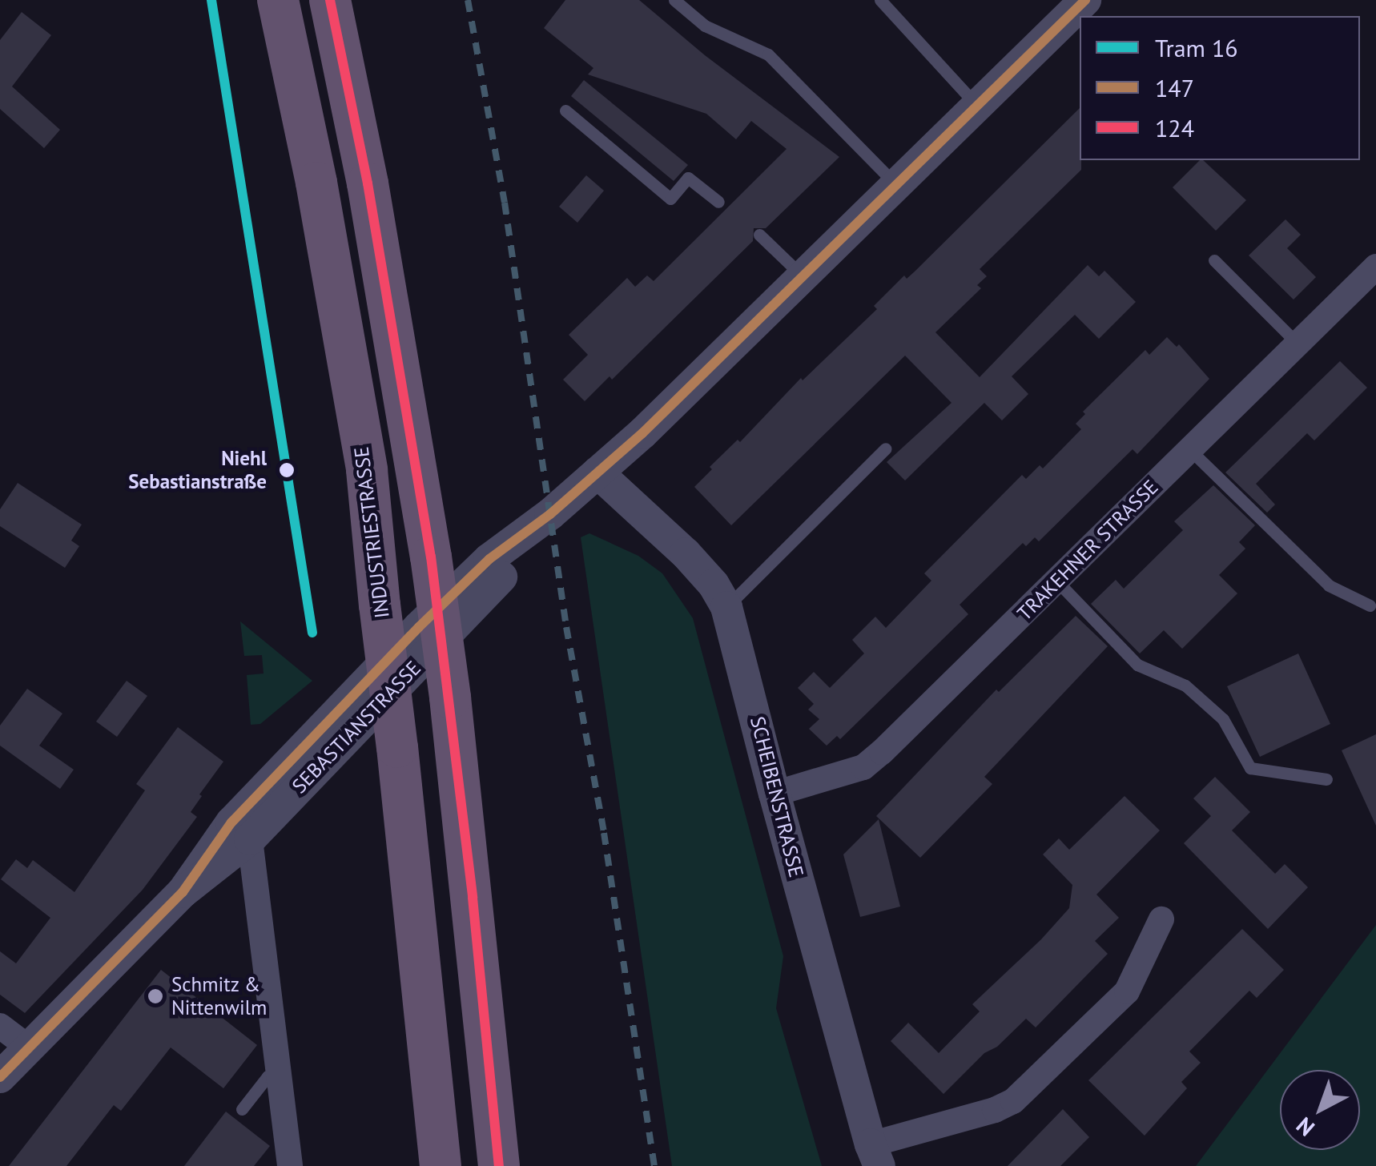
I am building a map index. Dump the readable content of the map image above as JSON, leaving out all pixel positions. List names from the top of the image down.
{
  "streets": {
    "highway": ["INDUSTRIESTRASSE"],
    "street": ["TRAKEHNER STRASSE", "SEBASTIANSTRASSE", "SCHEIBENSTRASSE"]
  },
  "crossings": [
    ["TRAKEHNER STRASSE", "SCHEIBENSTRASSE"],
    ["SEBASTIANSTRASSE", "SCHEIBENSTRASSE"]
  ],
  "places": ["Niehl Sebastianstraße", "Schmitz & Nittenwilm"],
  "lines": ["tram line 16", "transit line 147", "transit line 124"],
  "legend": ["Tram 16", "147", "124"],
  "north": "bottom left"
}
